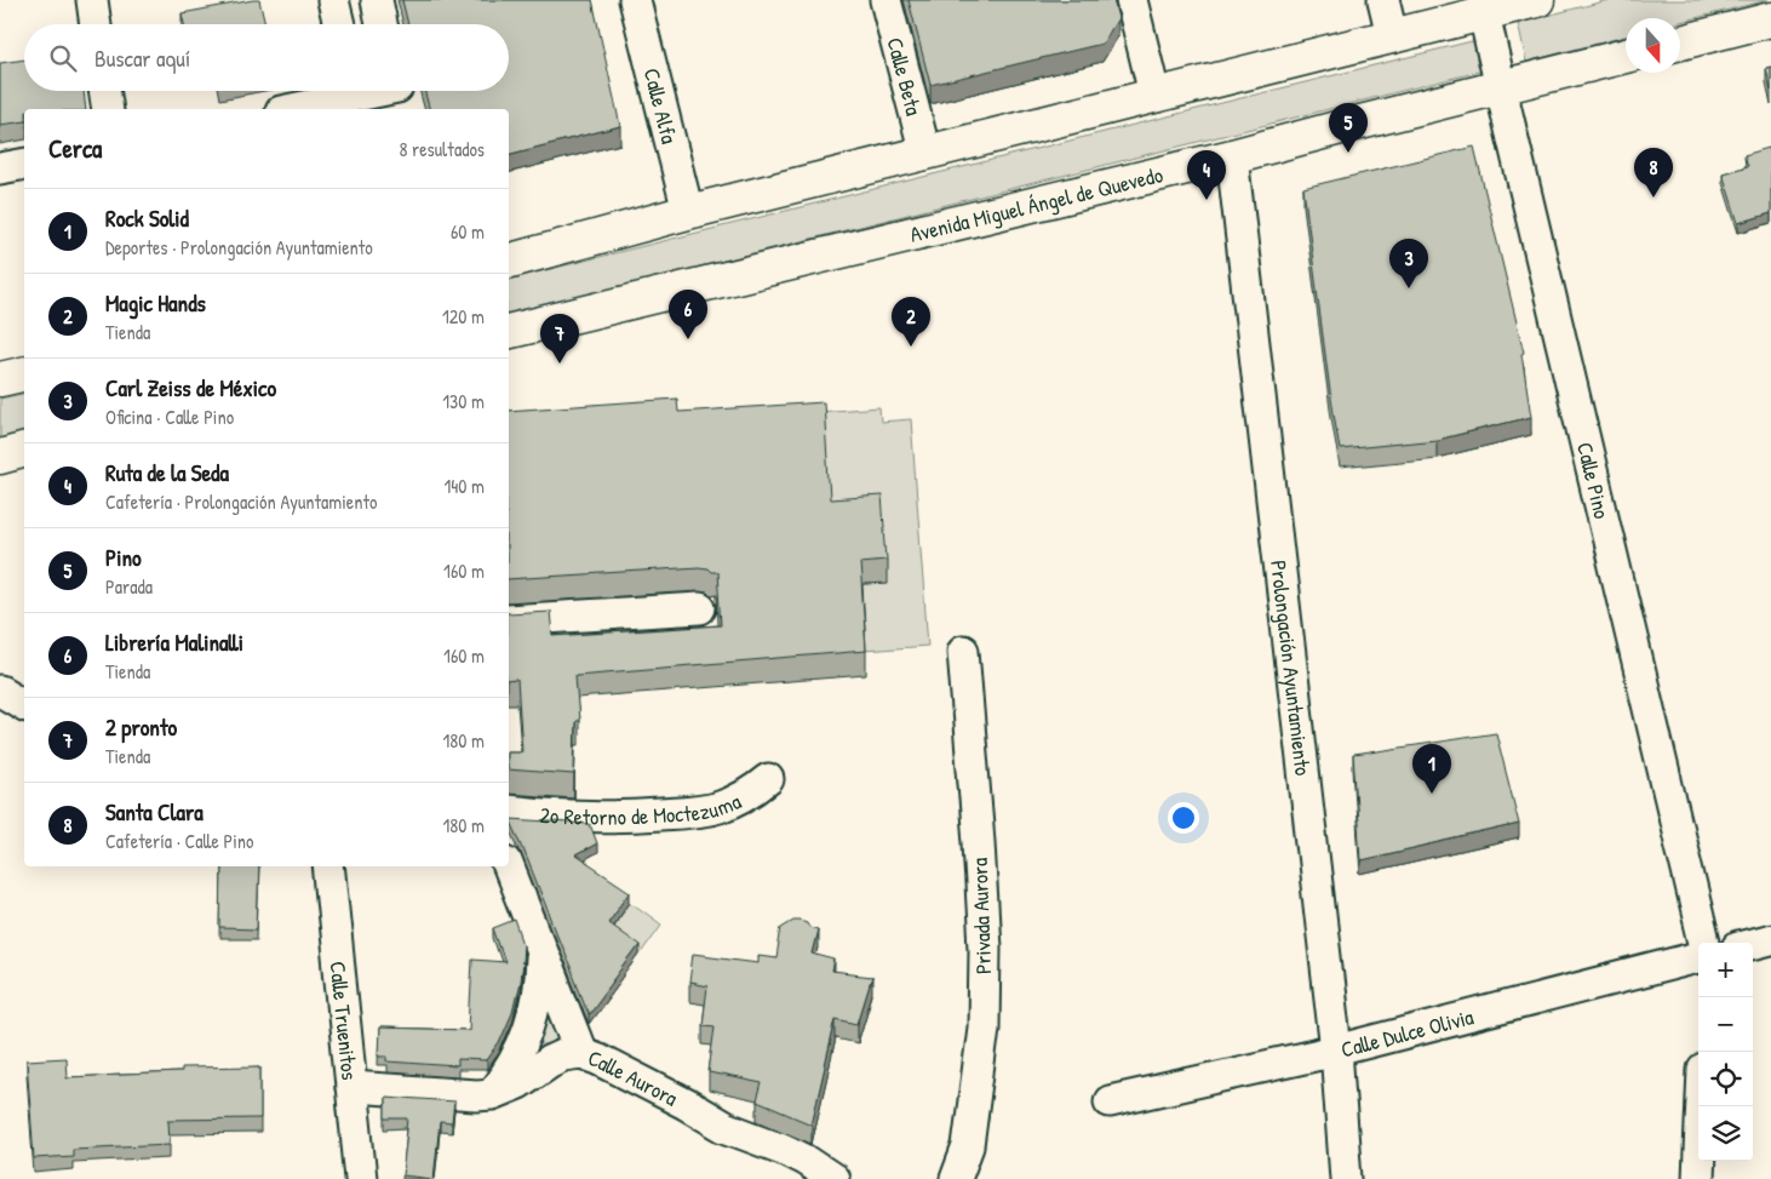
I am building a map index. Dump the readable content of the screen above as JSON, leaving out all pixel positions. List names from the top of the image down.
{
  "streets": {
    "main road": ["Avenida Miguel Ángel de Quevedo"],
    "street": [
      "Calle Beta",
      "Calle Alfa",
      "Calle Pino",
      "Prolongación Ayuntamiento",
      "2o Retorno de Moctezuma",
      "Privada Aurora",
      "Calle Truenitos",
      "Calle Dulce Olivia",
      "Calle Aurora"
    ]
  },
  "crossings": [
    ["Avenida Miguel Ángel de Quevedo", "Calle Pino"],
    ["Avenida Miguel Ángel de Quevedo", "Prolongación Ayuntamiento"],
    ["Prolongación Ayuntamiento", "Calle Dulce Olivia"],
    ["Calle Truenitos", "Calle Aurora"]
  ],
  "north": "bottom",
  "page": {
    "search": "Buscar aquí",
    "pins": [
      "5",
      "8",
      "4",
      "3",
      "6",
      "2",
      "7",
      "1"
    ],
    "heading": ["Cerca", "8 resultados"],
    "list": [
      {
        "mark": "1",
        "name": "Rock Solid",
        "note": "Deportes · Prolongación Ayuntamiento",
        "value": "60 m"
      },
      {
        "mark": "2",
        "name": "Magic Hands",
        "note": "Tienda",
        "value": "120 m"
      },
      {
        "mark": "3",
        "name": "Carl Zeiss de México",
        "note": "Oficina · Calle Pino",
        "value": "130 m"
      },
      {
        "mark": "4",
        "name": "Ruta de la Seda",
        "note": "Cafetería · Prolongación Ayuntamiento",
        "value": "140 m"
      },
      {
        "mark": "5",
        "name": "Pino",
        "note": "Parada",
        "value": "160 m"
      },
      {
        "mark": "6",
        "name": "Librería Malinalli",
        "note": "Tienda",
        "value": "160 m"
      },
      {
        "mark": "7",
        "name": "2 pronto",
        "note": "Tienda",
        "value": "180 m"
      },
      {
        "mark": "8",
        "name": "Santa Clara",
        "note": "Cafetería · Calle Pino",
        "value": "180 m"
      }
    ],
    "map_buttons": ["+", "−"]
  }
}
